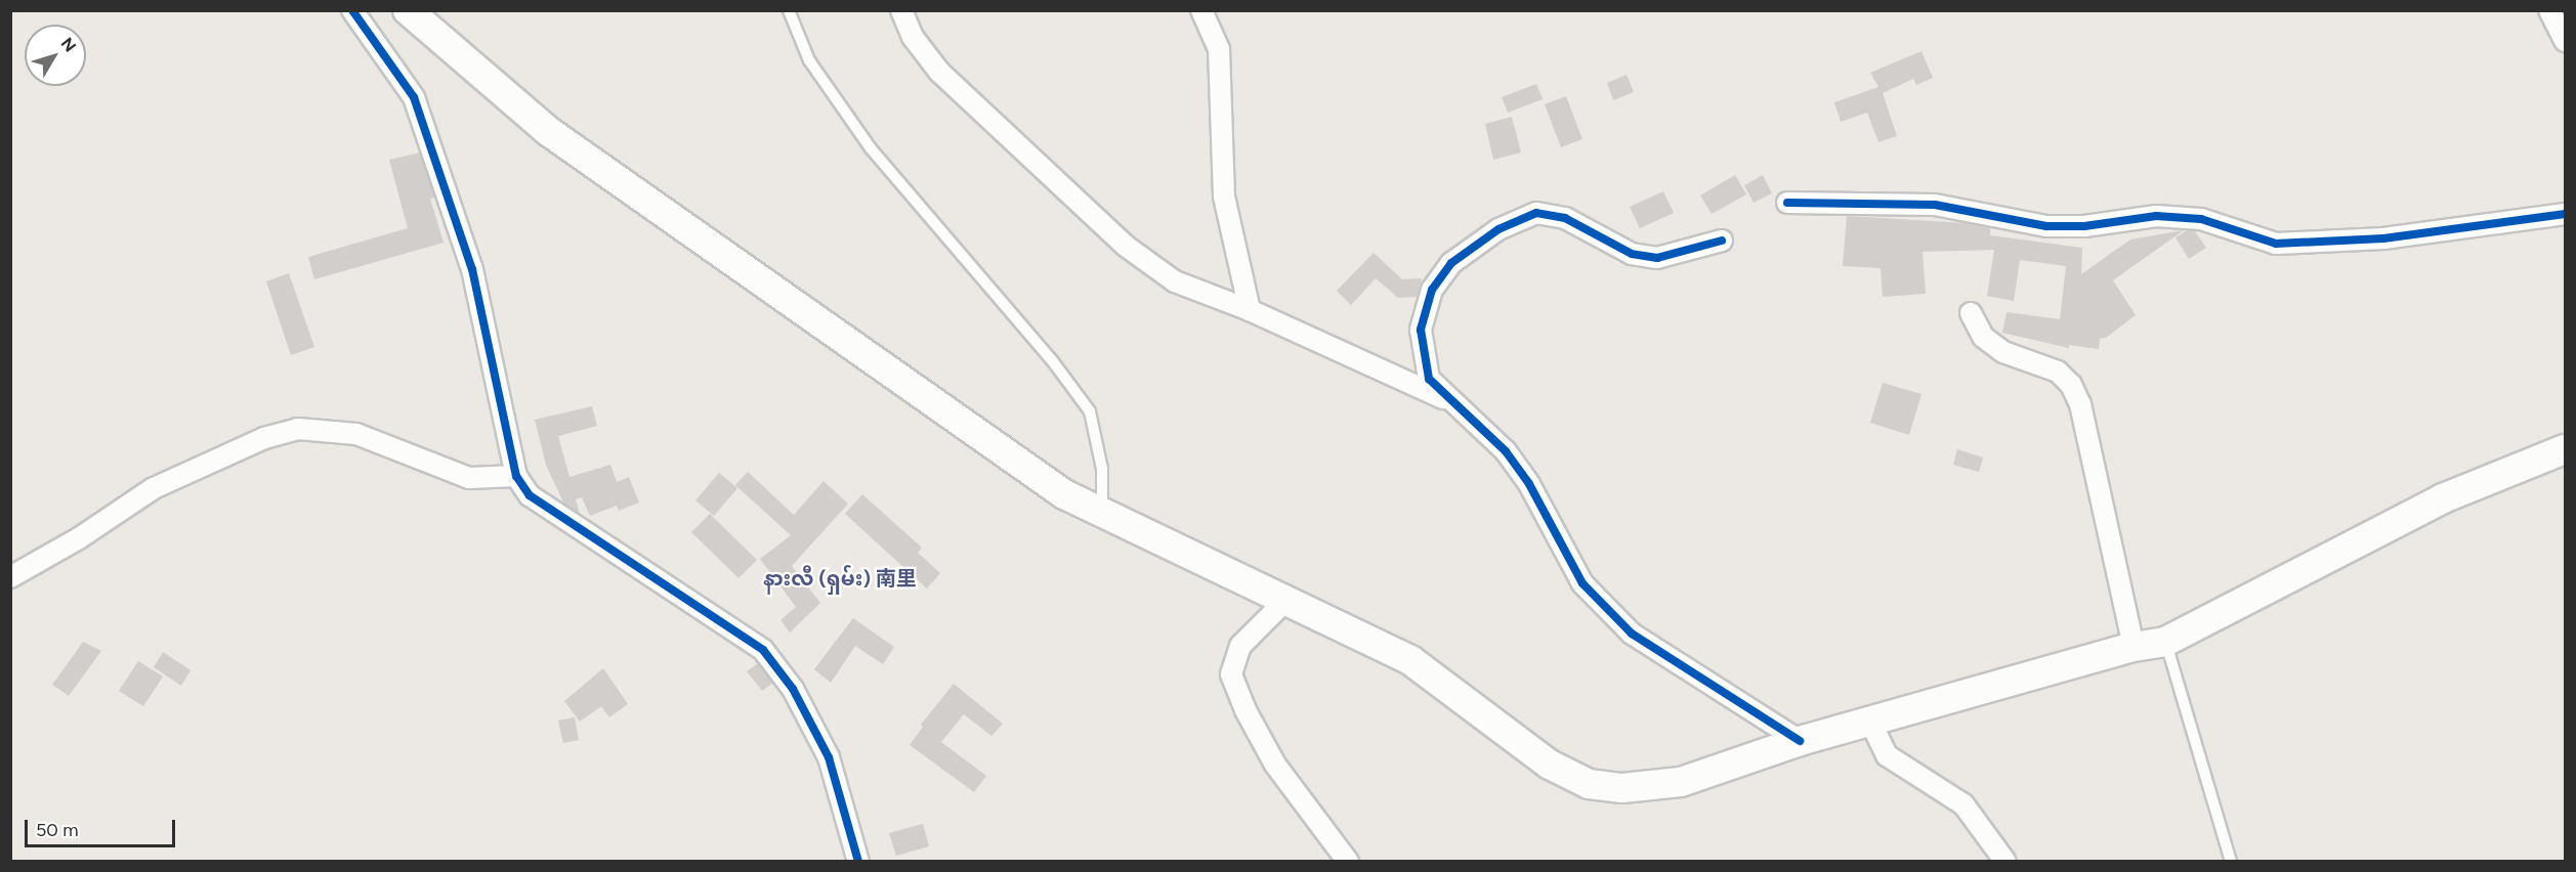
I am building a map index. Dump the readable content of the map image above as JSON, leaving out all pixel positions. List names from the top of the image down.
{
  "districts": ["နားလီ (ရှမ်း) 南里"],
  "scale_bar": "50 m",
  "north": "top right"
}
